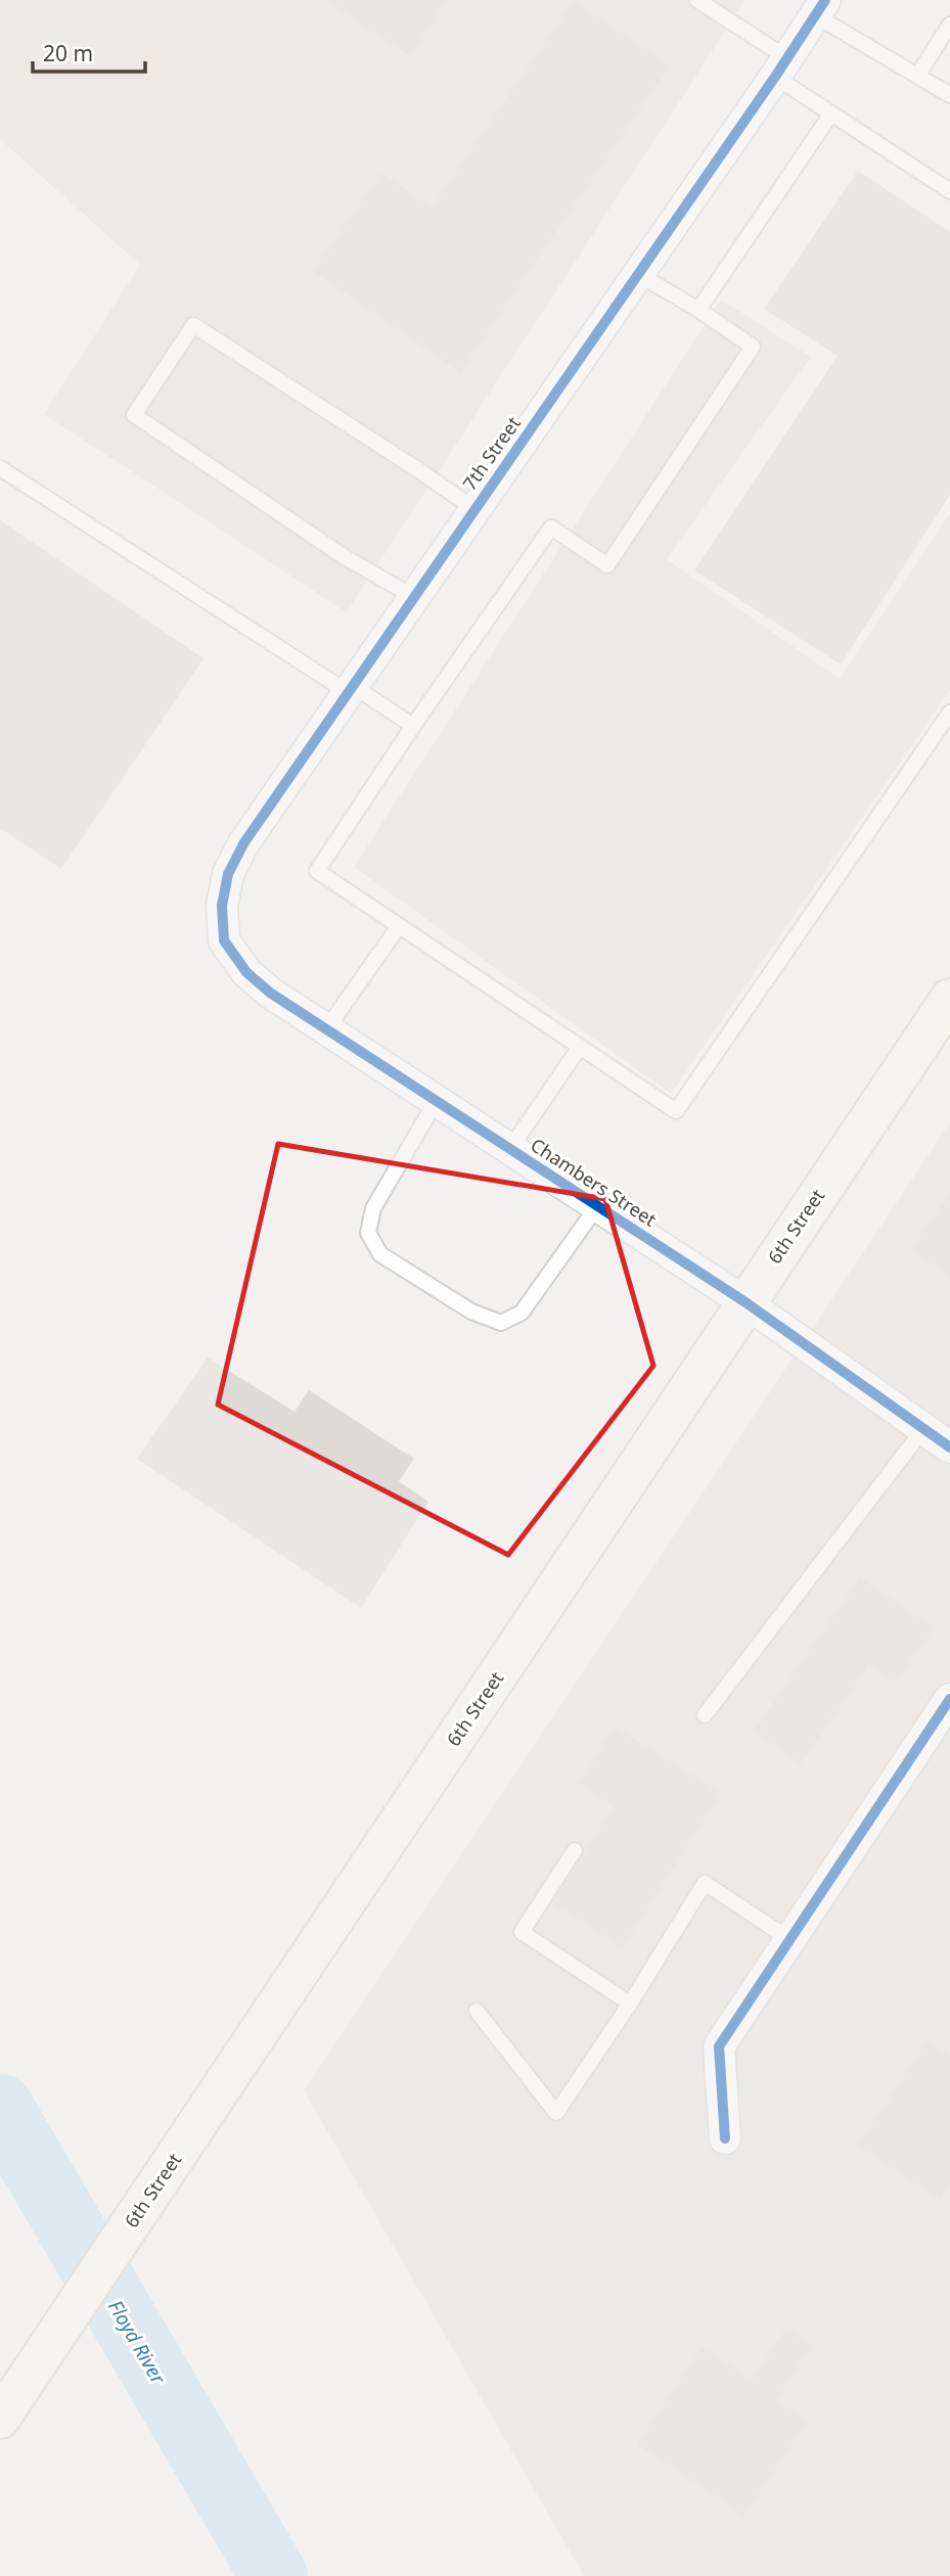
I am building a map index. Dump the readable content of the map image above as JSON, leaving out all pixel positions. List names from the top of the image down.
{
  "streets": {
    "main road": ["6th Street"],
    "street": ["7th Street", "Chambers Street"]
  },
  "crossings": [
    ["7th Street", "Chambers Street"],
    ["Chambers Street", "6th Street"]
  ],
  "water": ["Floyd River"],
  "scale_bar": "20 m"
}
